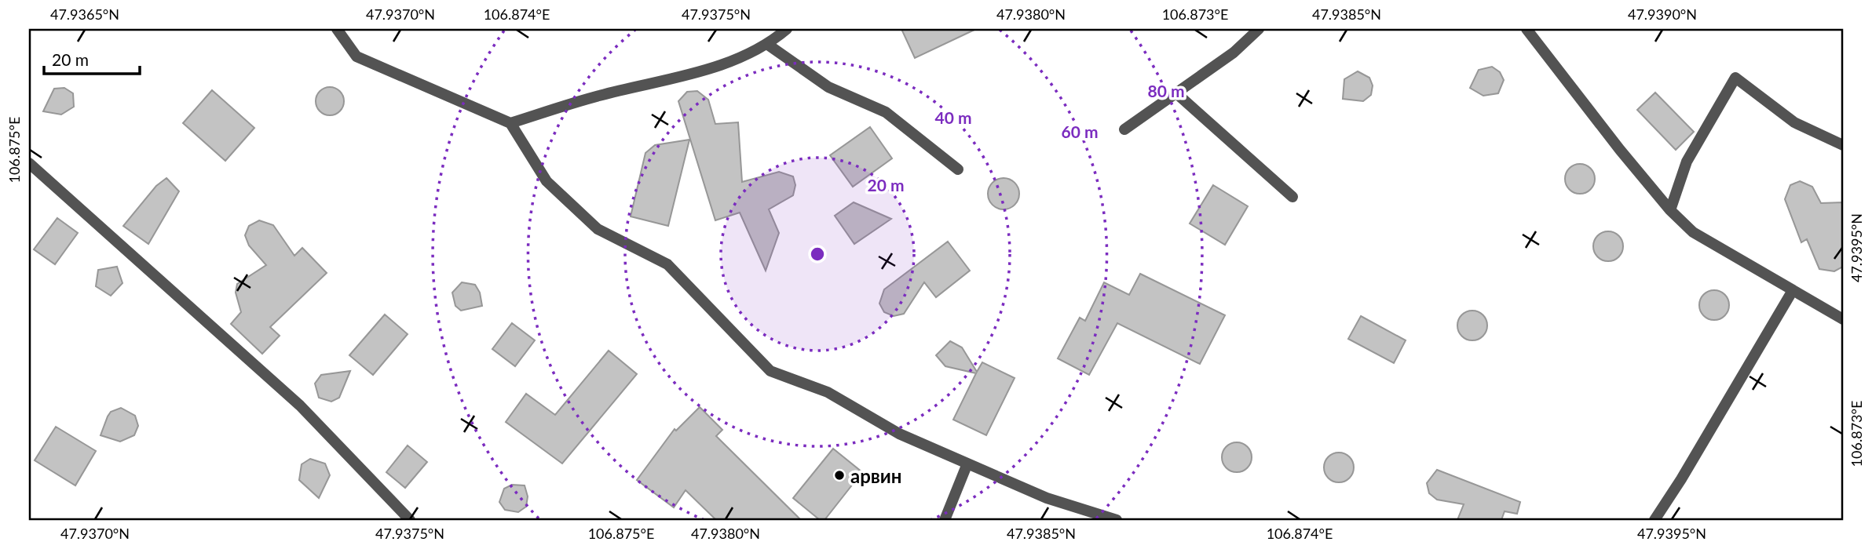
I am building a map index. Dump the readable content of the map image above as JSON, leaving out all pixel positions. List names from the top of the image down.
{
  "places": ["арвин"],
  "scale_bar": "20 m",
  "coordinates": [
    "47.9365°N",
    "47.9370°N",
    "106.874°E",
    "47.9375°N",
    "47.9380°N",
    "106.873°E",
    "47.9385°N",
    "47.9390°N",
    "106.875°E",
    "47.9395°N"
  ],
  "rings": [
    "80 m",
    "40 m",
    "60 m",
    "20 m"
  ]
}
